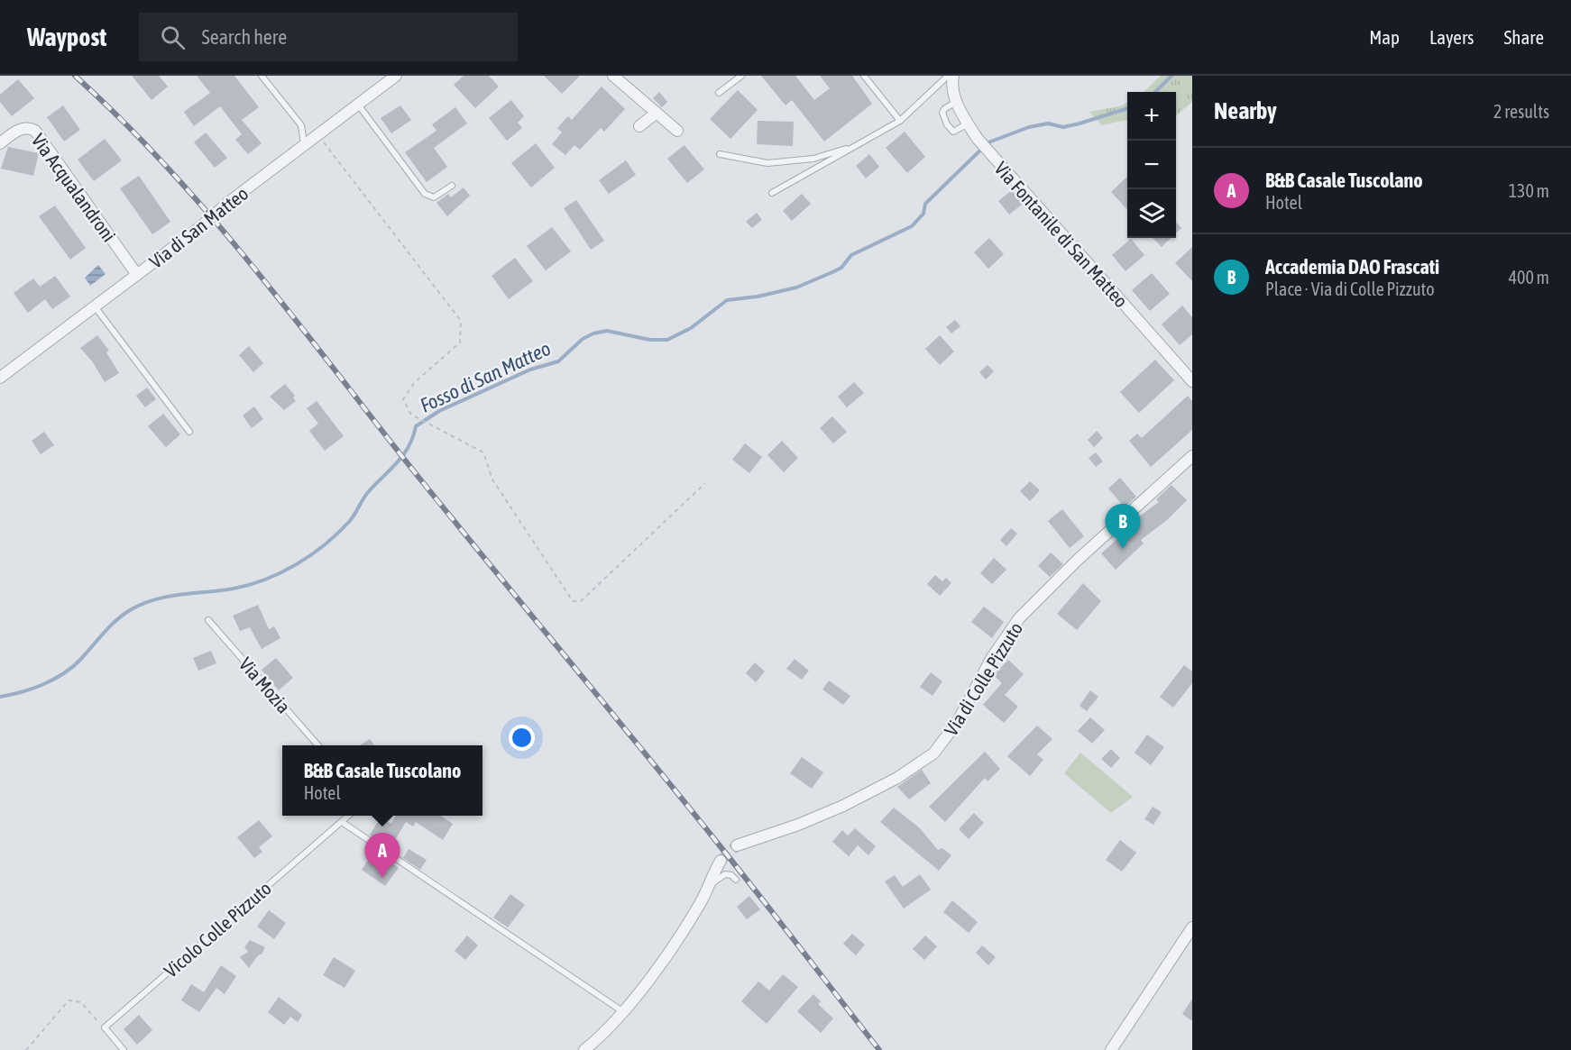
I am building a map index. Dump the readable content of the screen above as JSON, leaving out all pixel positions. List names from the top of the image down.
{
  "streets": {
    "street": [
      "Via Acqualandroni",
      "Via di San Matteo",
      "Via Fontanile di San Matteo",
      "Via di Colle Pizzuto"
    ],
    "lane": ["Via Mozia", "Vicolo Colle Pizzuto"]
  },
  "crossings": [
    ["Via Acqualandroni", "Via di San Matteo"]
  ],
  "water": ["Fosso di San Matteo"],
  "page": {
    "header": "Waypost",
    "search": "Search here",
    "nav": ["Map", "Layers", "Share"],
    "heading": ["Nearby", "2 results"],
    "map_buttons": ["+", "−"],
    "list": [
      {
        "mark": "A",
        "name": "B&B Casale Tuscolano",
        "note": "Hotel",
        "value": "130 m"
      },
      {
        "mark": "B",
        "name": "Accademia DAO Frascati",
        "note": "Place · Via di Colle Pizzuto",
        "value": "400 m"
      }
    ],
    "pins": ["B", "A"],
    "popup": ["B&B Casale Tuscolano", "Hotel"]
  }
}
